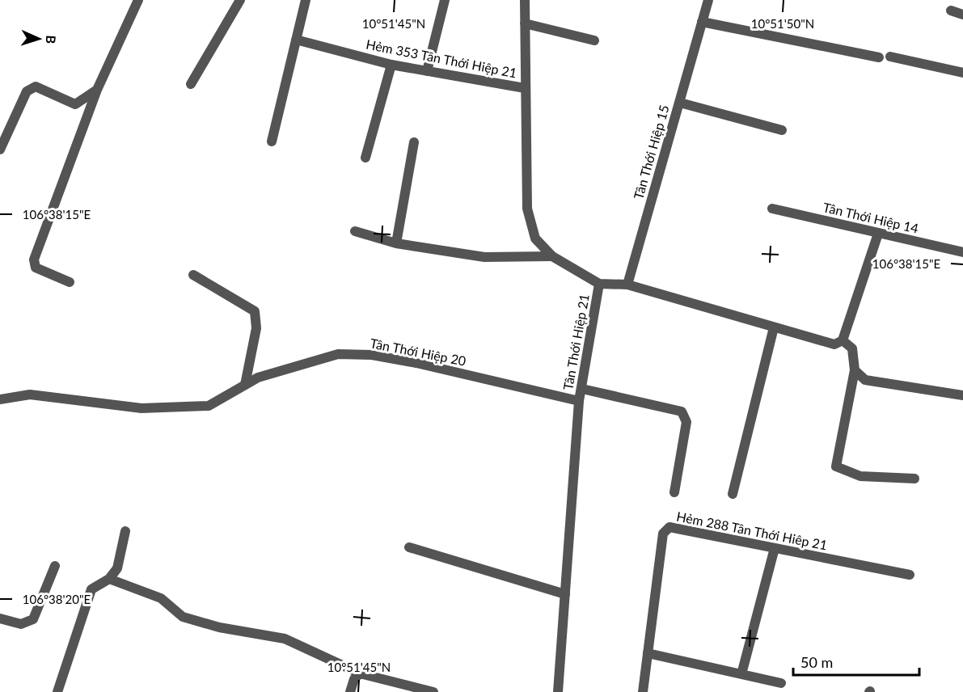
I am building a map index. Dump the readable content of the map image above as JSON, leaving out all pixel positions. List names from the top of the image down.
{
  "streets": {
    "street": [
      "Hẻm 353 Tân Thới Hiệp 21",
      "Tân Thới Hiệp 15",
      "Tân Thới Hiệp 14",
      "Tân Thới Hiệp 21",
      "Tân Thới Hiệp 20",
      "Hẻm 288 Tân Thới Hiêp 21"
    ]
  },
  "crossings": [
    ["Hẻm 353 Tân Thới Hiệp 21", "Tân Thới Hiệp 21"],
    ["Tân Thới Hiệp 21", "Tân Thới Hiệp 20"]
  ],
  "scale_bar": "50 m",
  "north": "right",
  "coordinates": [
    "10°51'45\"N",
    "10°51'50\"N",
    "106°38'15\"E",
    "106°38'20\"E"
  ]
}
